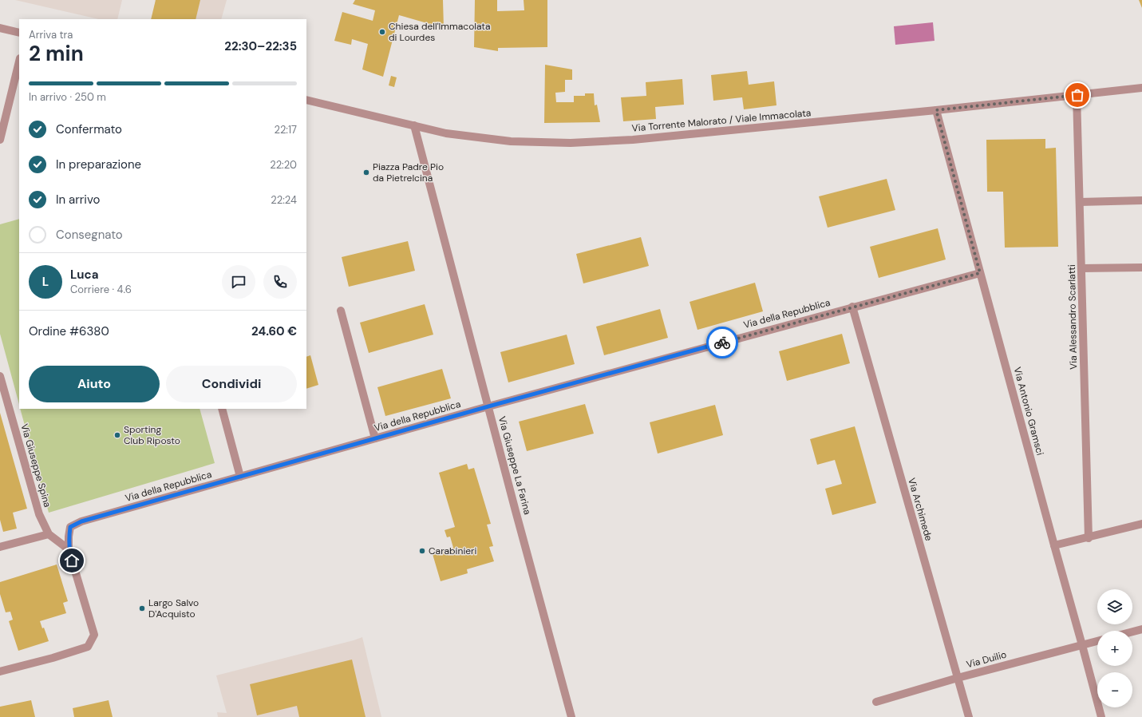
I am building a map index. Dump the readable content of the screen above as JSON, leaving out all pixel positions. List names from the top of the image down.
{
  "streets": {
    "street": [
      "Via Torrente Malorato / Viale Immacolata",
      "Via della Repubblica",
      "Via Alessandro Scarlatti",
      "Via Antonio Gramsci",
      "Via Giuseppe Spina",
      "Via Giuseppe La Farina",
      "Via Archimede",
      "Via Duilio"
    ]
  },
  "crossings": [
    ["Via Torrente Malorato / Viale Immacolata", "Via Alessandro Scarlatti"],
    ["Via Torrente Malorato / Viale Immacolata", "Via Antonio Gramsci"],
    ["Via Torrente Malorato / Viale Immacolata", "Via Giuseppe La Farina"],
    ["Via della Repubblica", "Via Antonio Gramsci"],
    ["Via della Repubblica", "Via Giuseppe Spina"],
    ["Via della Repubblica", "Via Giuseppe La Farina"],
    ["Via della Repubblica", "Via Archimede"],
    ["Via Antonio Gramsci", "Via Duilio"],
    ["Via Archimede", "Via Duilio"]
  ],
  "places": [
    "Chiesa dell'Immacolata di Lourdes",
    "Piazza Padre Pio da Pietrelcina",
    "Sporting Club Riposto",
    "Carabinieri",
    "Largo Salvo D'Acquisto"
  ],
  "page": {
    "heading": ["2 min", "Arriva tra", "22:30–22:35"],
    "panel": [
      "Luca",
      "Corriere · 4.6",
      "Ordine #6380",
      "24.60 €"
    ],
    "bar": "In arrivo · 250 m",
    "list": [
      ["Confermato", "22:17"],
      ["In preparazione", "22:20"],
      ["In arrivo", "22:24"],
      "Consegnato"
    ],
    "round": "L",
    "buttons": ["Aiuto", "Condividi"],
    "map_buttons": ["+", "−"]
  }
}
